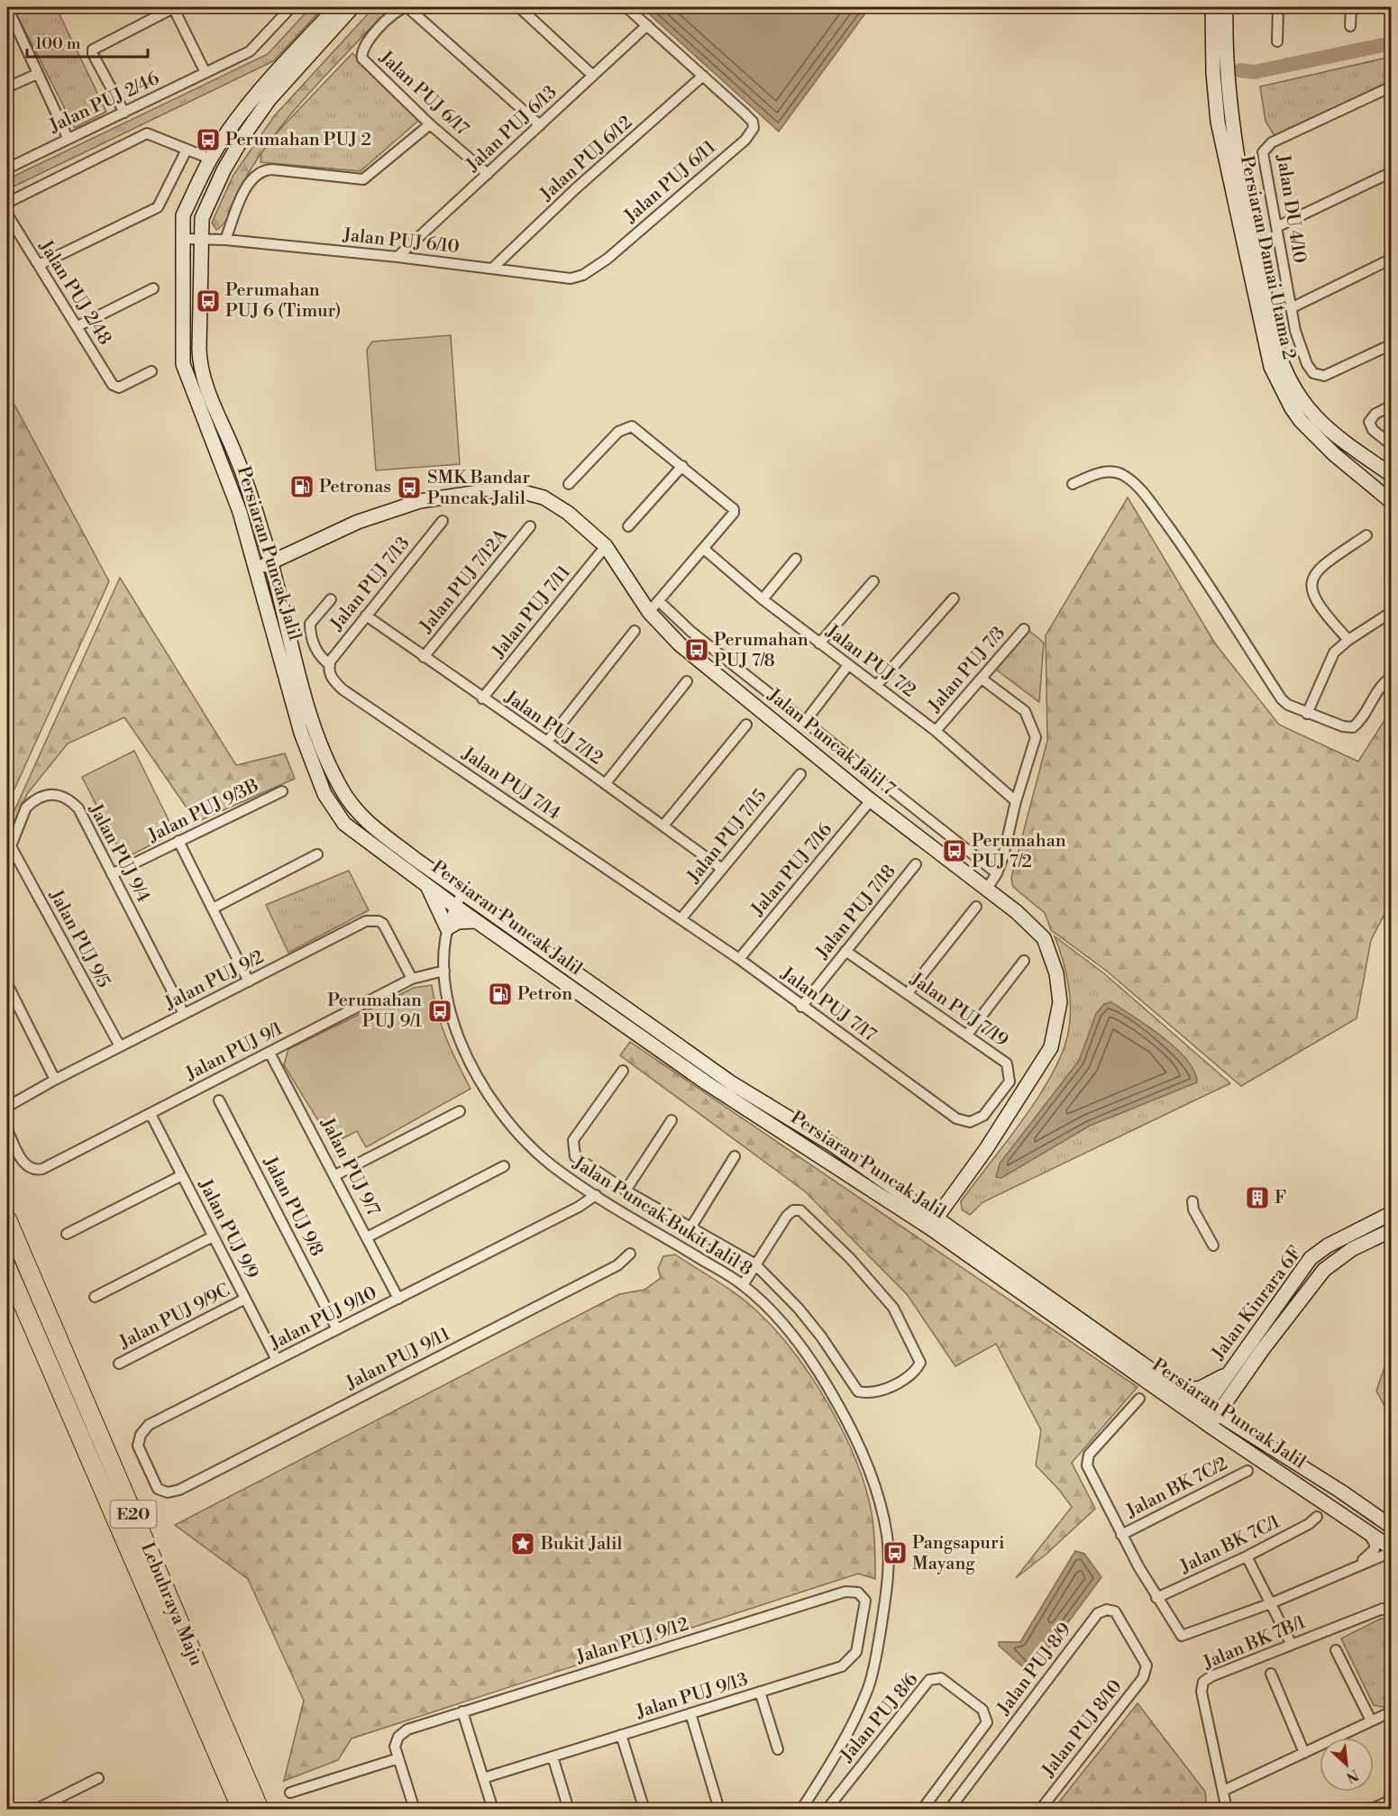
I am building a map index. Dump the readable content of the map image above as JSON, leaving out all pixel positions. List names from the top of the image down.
{
  "streets": {
    "highway": ["E20", "Lebuhraya Maju"],
    "main road": [
      "Persiaran Damai Utama 2",
      "Persiaran Puncak Jalil",
      "Jalan Puncak Jalil 7",
      "Jalan Kinrara 6F"
    ],
    "street": [
      "Jalan PUJ 6/17",
      "Jalan PUJ 2/46",
      "Jalan PUJ 6/13",
      "Jalan PUJ 6/12",
      "Jalan PUJ 6/11",
      "Jalan DU 4/10",
      "Jalan PUJ 6/10",
      "Jalan PUJ 2/48",
      "Jalan PUJ 7/12A",
      "Jalan PUJ 7/13",
      "Jalan PUJ 7/11",
      "Jalan PUJ 7/2",
      "Jalan PUJ 7/3",
      "Jalan PUJ 7/12",
      "Jalan PUJ 7/14",
      "Jalan PUJ 9/3B",
      "Jalan PUJ 7/15",
      "Jalan PUJ 9/4",
      "Jalan PUJ 7/16",
      "Jalan PUJ 7/18",
      "Jalan PUJ 9/5",
      "Jalan PUJ 9/2",
      "Jalan PUJ 7/17",
      "Jalan PUJ 7/19",
      "Jalan PUJ 9/1",
      "Jalan PUJ 9/7",
      "Jalan PUJ 9/8",
      "Jalan Puncak Bukit Jalil 8",
      "Jalan PUJ 9/9",
      "Jalan PUJ 9/9C",
      "Jalan PUJ 9/10",
      "Jalan PUJ 9/11",
      "Jalan BK 7C/2",
      "Jalan BK 7C/1",
      "Jalan PUJ 9/12",
      "Jalan BK 7B/1",
      "Jalan PUJ 8/9",
      "Jalan PUJ 9/13",
      "Jalan PUJ 8/6",
      "Jalan PUJ 8/10"
    ]
  },
  "crossings": [
    ["Jalan PUJ 6/17", "Jalan PUJ 6/13"],
    ["Jalan PUJ 6/13", "Jalan PUJ 6/10"],
    ["Jalan PUJ 6/12", "Jalan PUJ 6/11"],
    ["Jalan PUJ 6/12", "Jalan PUJ 6/10"],
    ["Jalan PUJ 6/11", "Jalan PUJ 6/10"],
    ["Jalan PUJ 6/10", "Persiaran Puncak Jalil"],
    ["Persiaran Puncak Jalil", "Jalan Puncak Jalil 7"],
    ["Persiaran Puncak Jalil", "Jalan Puncak Bukit Jalil 8"],
    ["Persiaran Puncak Jalil", "Jalan Kinrara 6F"],
    ["Jalan PUJ 7/12A", "Jalan PUJ 7/12"],
    ["Jalan PUJ 7/13", "Jalan PUJ 7/12"],
    ["Jalan PUJ 7/13", "Jalan PUJ 7/14"],
    ["Jalan PUJ 7/11", "Jalan PUJ 7/12"],
    ["Jalan PUJ 7/11", "Jalan Puncak Jalil 7"],
    ["Jalan PUJ 7/2", "Jalan PUJ 7/3"],
    ["Jalan PUJ 7/12", "Jalan PUJ 7/15"],
    ["Jalan Puncak Jalil 7", "Jalan PUJ 7/16"],
    ["Jalan PUJ 7/14", "Jalan PUJ 7/15"],
    ["Jalan PUJ 7/14", "Jalan PUJ 7/17"],
    ["Jalan PUJ 9/3B", "Jalan PUJ 9/4"],
    ["Jalan PUJ 7/15", "Jalan PUJ 7/17"],
    ["Jalan PUJ 9/4", "Jalan PUJ 9/5"],
    ["Jalan PUJ 9/4", "Jalan PUJ 9/2"],
    ["Jalan PUJ 7/16", "Jalan PUJ 7/17"],
    ["Jalan PUJ 7/18", "Jalan PUJ 7/17"],
    ["Jalan PUJ 7/18", "Jalan PUJ 7/19"],
    ["Jalan PUJ 9/5", "Jalan PUJ 9/2"],
    ["Jalan PUJ 9/2", "Jalan PUJ 9/1"],
    ["Jalan PUJ 7/17", "Jalan PUJ 7/19"],
    ["Jalan PUJ 9/1", "Jalan PUJ 9/7"],
    ["Jalan PUJ 9/1", "Jalan Puncak Bukit Jalil 8"],
    ["Jalan PUJ 9/1", "Jalan PUJ 9/9"],
    ["Jalan PUJ 9/7", "Jalan PUJ 9/10"],
    ["Jalan PUJ 9/8", "Jalan PUJ 9/10"],
    ["Jalan Puncak Bukit Jalil 8", "Jalan PUJ 9/10"],
    ["Jalan PUJ 9/9", "Jalan PUJ 9/9C"],
    ["Jalan PUJ 9/9", "Jalan PUJ 9/10"],
    ["Jalan PUJ 9/10", "Jalan PUJ 9/11"],
    ["Jalan PUJ 9/12", "Jalan PUJ 9/13"],
    ["Jalan PUJ 8/9", "Jalan PUJ 8/10"]
  ],
  "places": {
    "bus stop": [
      "Perumahan PUJ 2",
      "Perumahan PUJ 6 (Timur)",
      "SMK Bandar Puncak Jalil",
      "Perumahan PUJ 7/8",
      "Perumahan PUJ 7/2",
      "Perumahan PUJ 9/1",
      "Pangsapuri Mayang"
    ],
    "fuel station": ["Petronas", "Petron"],
    "building": ["F"],
    "place": ["Bukit Jalil"]
  },
  "scale_bar": "100 m",
  "north": "bottom right"
}
